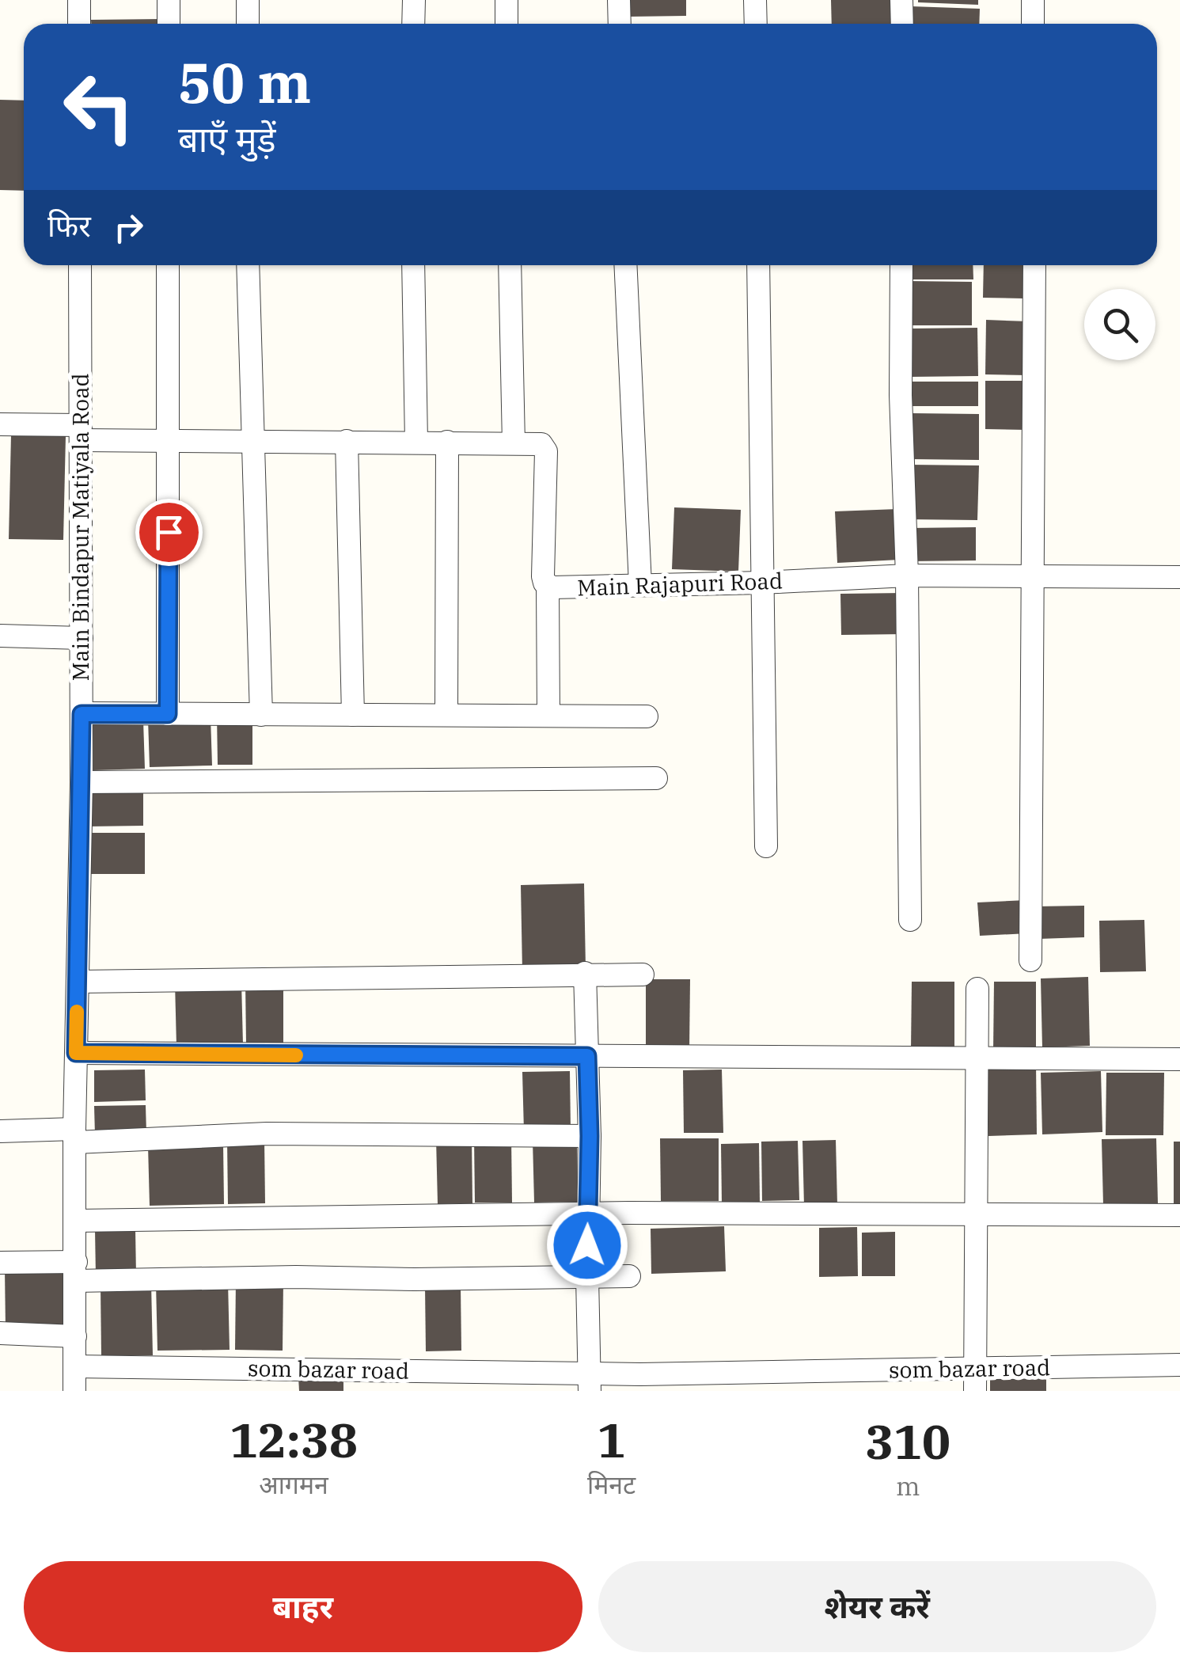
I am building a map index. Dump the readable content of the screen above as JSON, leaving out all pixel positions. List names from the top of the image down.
{
  "streets": {
    "street": ["Main Bindapur Matiyala Road", "Main Rajapuri Road", "som bazar road"]
  },
  "crossings": [
    ["Main Bindapur Matiyala Road", "Main Rajapuri Road"]
  ],
  "page": {
    "turn": ["50 m", "बाएँ मुड़ें"],
    "then": "फिर",
    "eta": [
      "12:38",
      "आगमन",
      "1",
      "मिनट",
      "310",
      "m"
    ],
    "buttons": ["बाहर", "शेयर करें"]
  }
}
